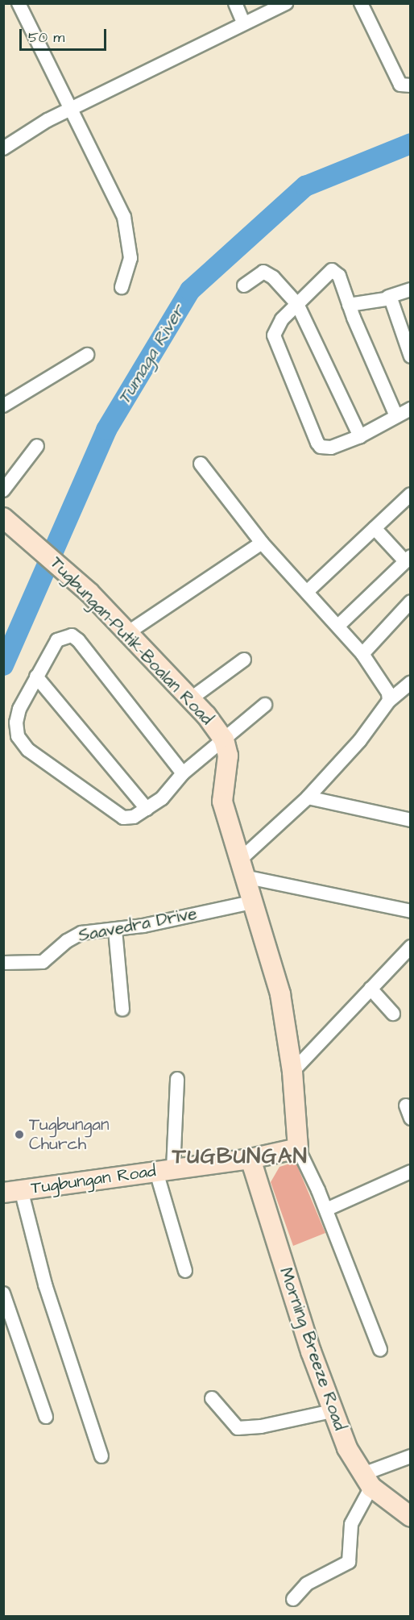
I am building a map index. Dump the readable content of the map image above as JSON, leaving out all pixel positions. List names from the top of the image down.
{
  "streets": {
    "main road": ["Tugbungan-Putik-Boalan Road", "Tugbungan Road", "Morning Breeze Road"],
    "street": ["Saavedra Drive"]
  },
  "crossings": [
    ["Tugbungan-Putik-Boalan Road", "Saavedra Drive"],
    ["Tugbungan-Putik-Boalan Road", "Tugbungan Road"],
    ["Tugbungan Road", "Morning Breeze Road"]
  ],
  "districts": ["TUGBUNGAN"],
  "water": ["Tumaga River"],
  "places": ["Tugbungan Church"],
  "scale_bar": "50 m"
}
